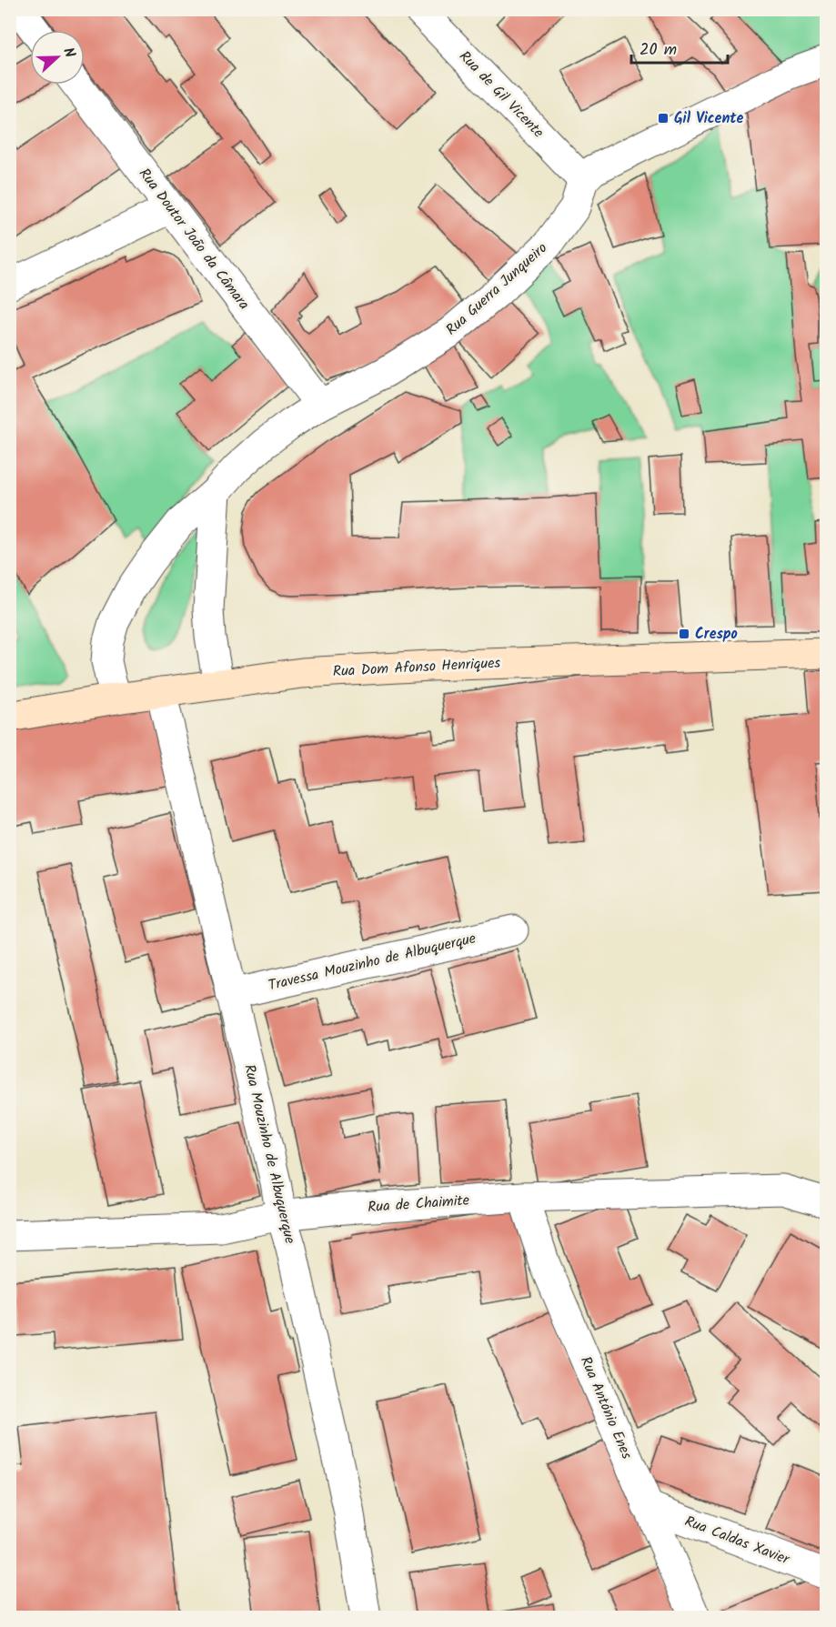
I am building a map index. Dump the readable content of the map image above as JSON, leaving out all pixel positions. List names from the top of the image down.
{
  "streets": {
    "main road": ["Rua Dom Afonso Henriques"],
    "street": [
      "Rua de Gil Vicente",
      "Rua Doutor João da Câmara",
      "Rua Guerra Junqueiro",
      "Travessa Mouzinho de Albuquerque",
      "Rua Mouzinho de Albuquerque",
      "Rua de Chaimite",
      "Rua António Enes",
      "Rua Caldas Xavier"
    ]
  },
  "crossings": [
    ["Rua de Gil Vicente", "Rua Guerra Junqueiro"],
    ["Rua Doutor João da Câmara", "Rua Guerra Junqueiro"],
    ["Rua Guerra Junqueiro", "Rua Dom Afonso Henriques"],
    ["Rua Dom Afonso Henriques", "Rua Mouzinho de Albuquerque"],
    ["Travessa Mouzinho de Albuquerque", "Rua Mouzinho de Albuquerque"],
    ["Rua Mouzinho de Albuquerque", "Rua de Chaimite"],
    ["Rua de Chaimite", "Rua António Enes"],
    ["Rua António Enes", "Rua Caldas Xavier"]
  ],
  "places": {
    "transit": ["Gil Vicente", "Crespo"]
  },
  "scale_bar": "20 m",
  "north": "right"
}
